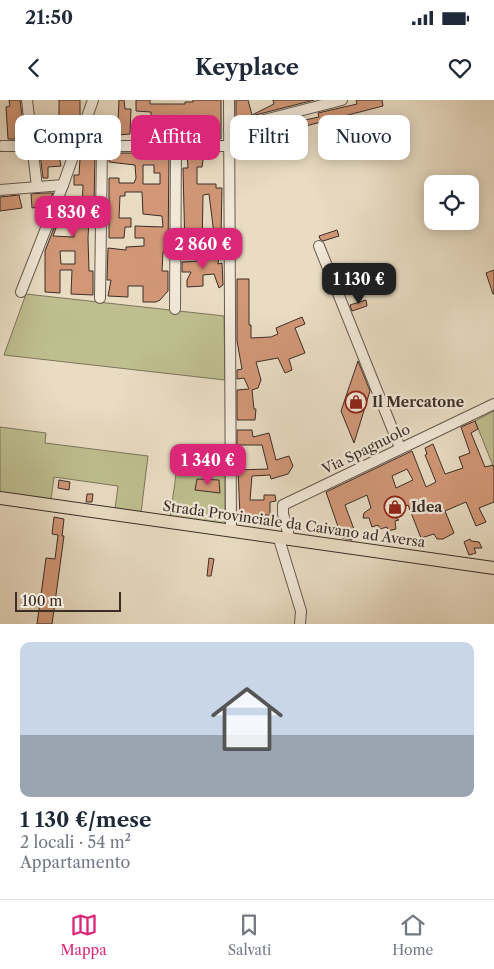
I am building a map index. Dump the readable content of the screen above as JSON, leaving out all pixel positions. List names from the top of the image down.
{
  "streets": {
    "main road": ["Strada Provinciale da Caivano ad Aversa"],
    "street": ["Via Spagnuolo"]
  },
  "crossings": [
    ["Via Spagnuolo", "Strada Provinciale da Caivano ad Aversa"]
  ],
  "places": {
    "shop": ["Il Mercatone", "Idea"]
  },
  "scale_bar": "100 m",
  "page": {
    "status": "21:50",
    "header": "Keyplace",
    "chip": [
      "Compra",
      "Affitta",
      "Filtri",
      "Nuovo"
    ],
    "price": [
      "1 830 €",
      "2 860 €",
      "1 130 €",
      "1 340 €"
    ],
    "scale": "100 m",
    "list": [
      {
        "name": "1 130 €/mese",
        "note": "2 locali · 54 m² · Appartamento"
      }
    ],
    "tabs": ["Mappa", "Salvati", "Home"]
  }
}
